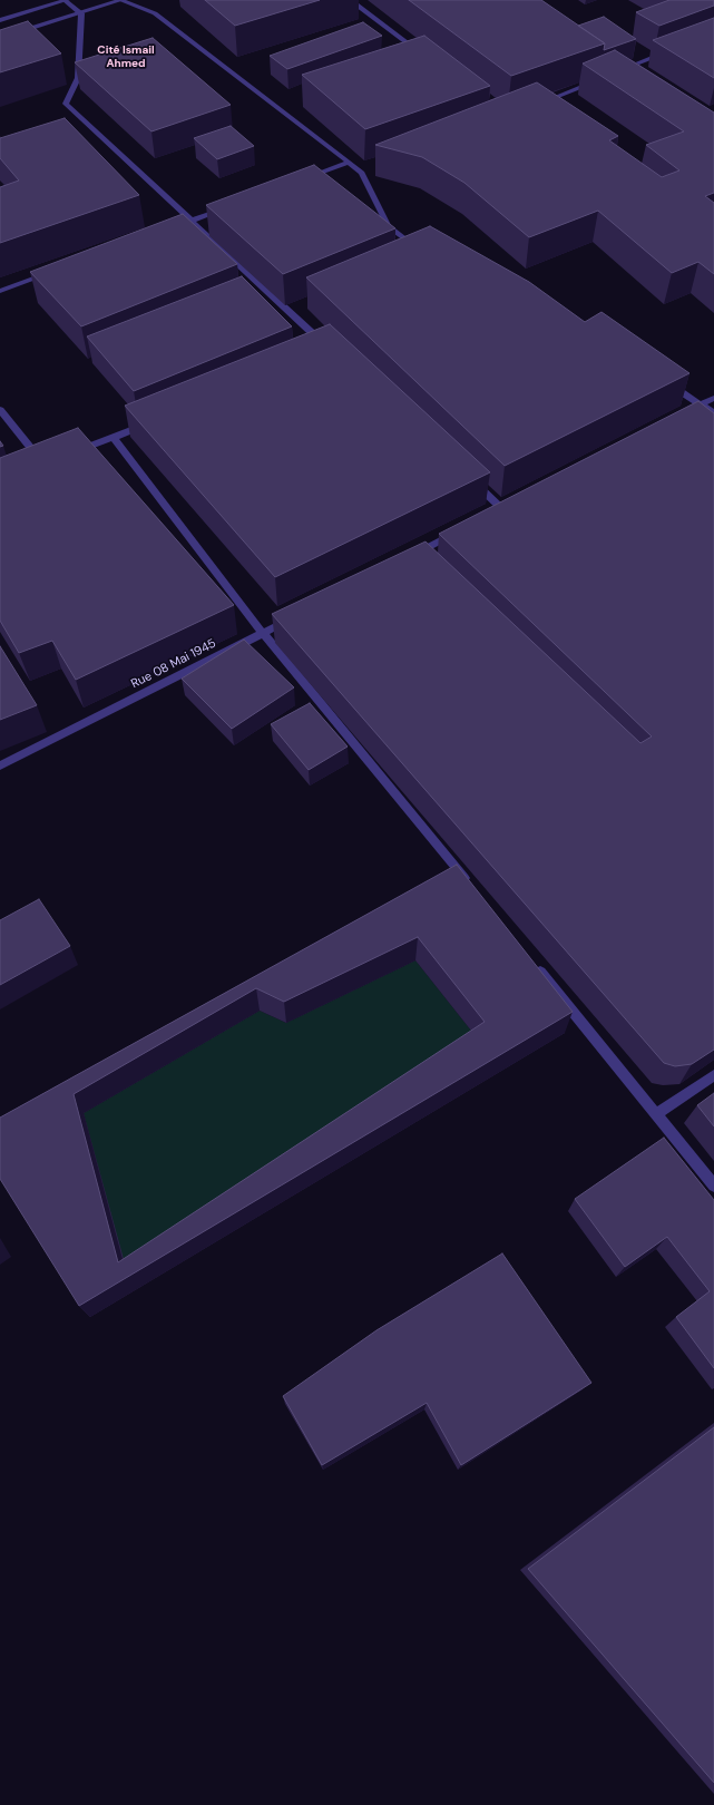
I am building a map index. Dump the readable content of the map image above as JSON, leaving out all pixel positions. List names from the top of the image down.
{
  "streets": {
    "street": ["Rue 08 Mai 1945"]
  },
  "districts": ["Cité Ismail Ahmed"]
}
